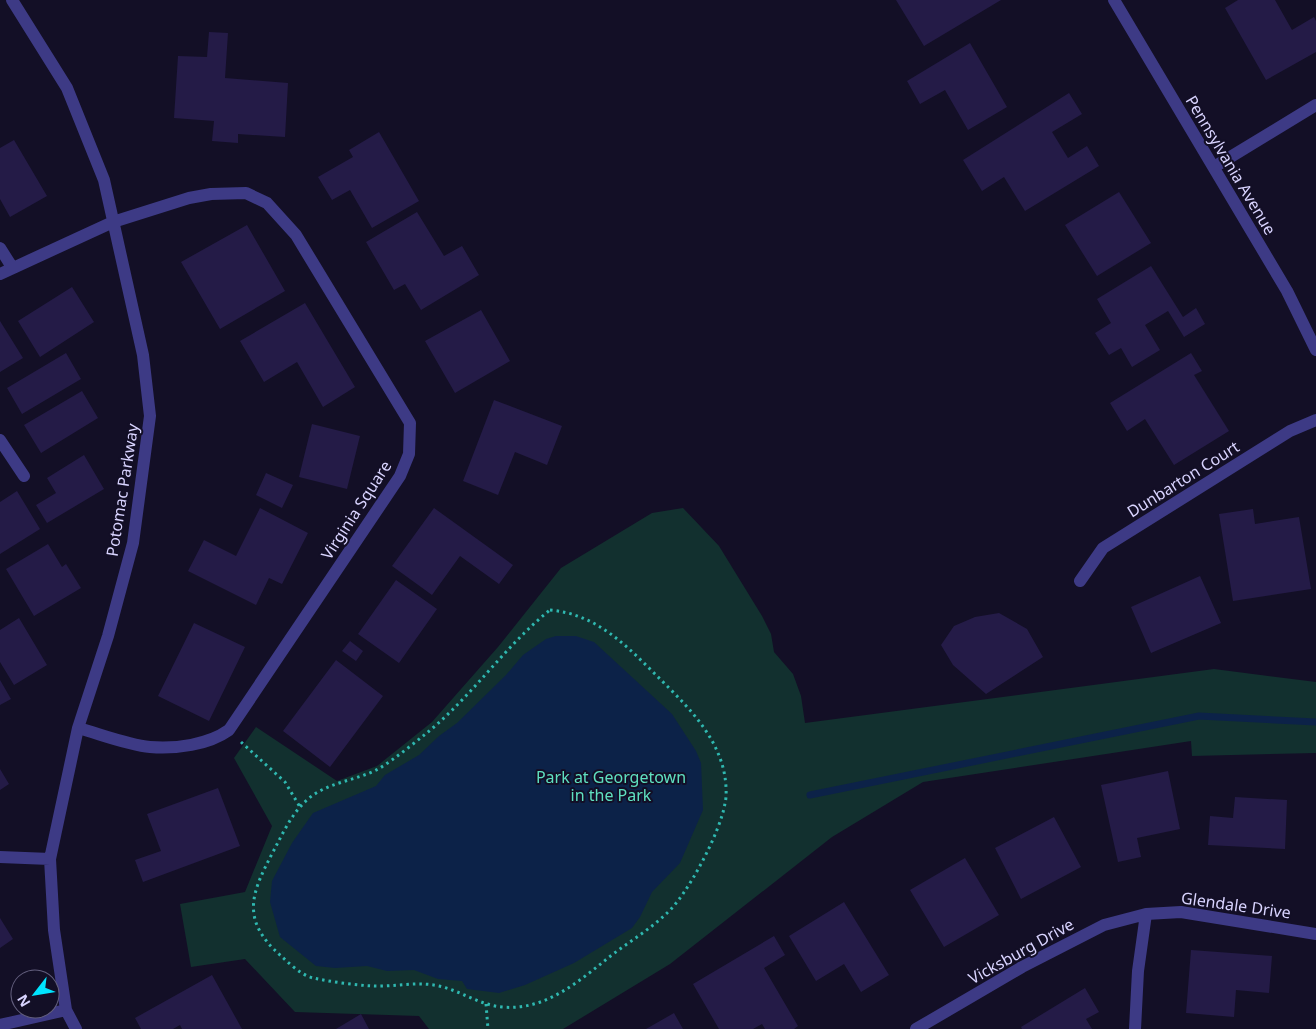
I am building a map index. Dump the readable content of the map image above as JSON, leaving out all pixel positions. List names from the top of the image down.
{
  "streets": {
    "street": [
      "Pennsylvania Avenue",
      "Dunbarton Court",
      "Potomac Parkway",
      "Virginia Square",
      "Glendale Drive",
      "Vicksburg Drive"
    ]
  },
  "crossings": [
    ["Potomac Parkway", "Virginia Square"],
    ["Glendale Drive", "Vicksburg Drive"]
  ],
  "parks": ["Park at Georgetown in the Park"],
  "north": "bottom left"
}
